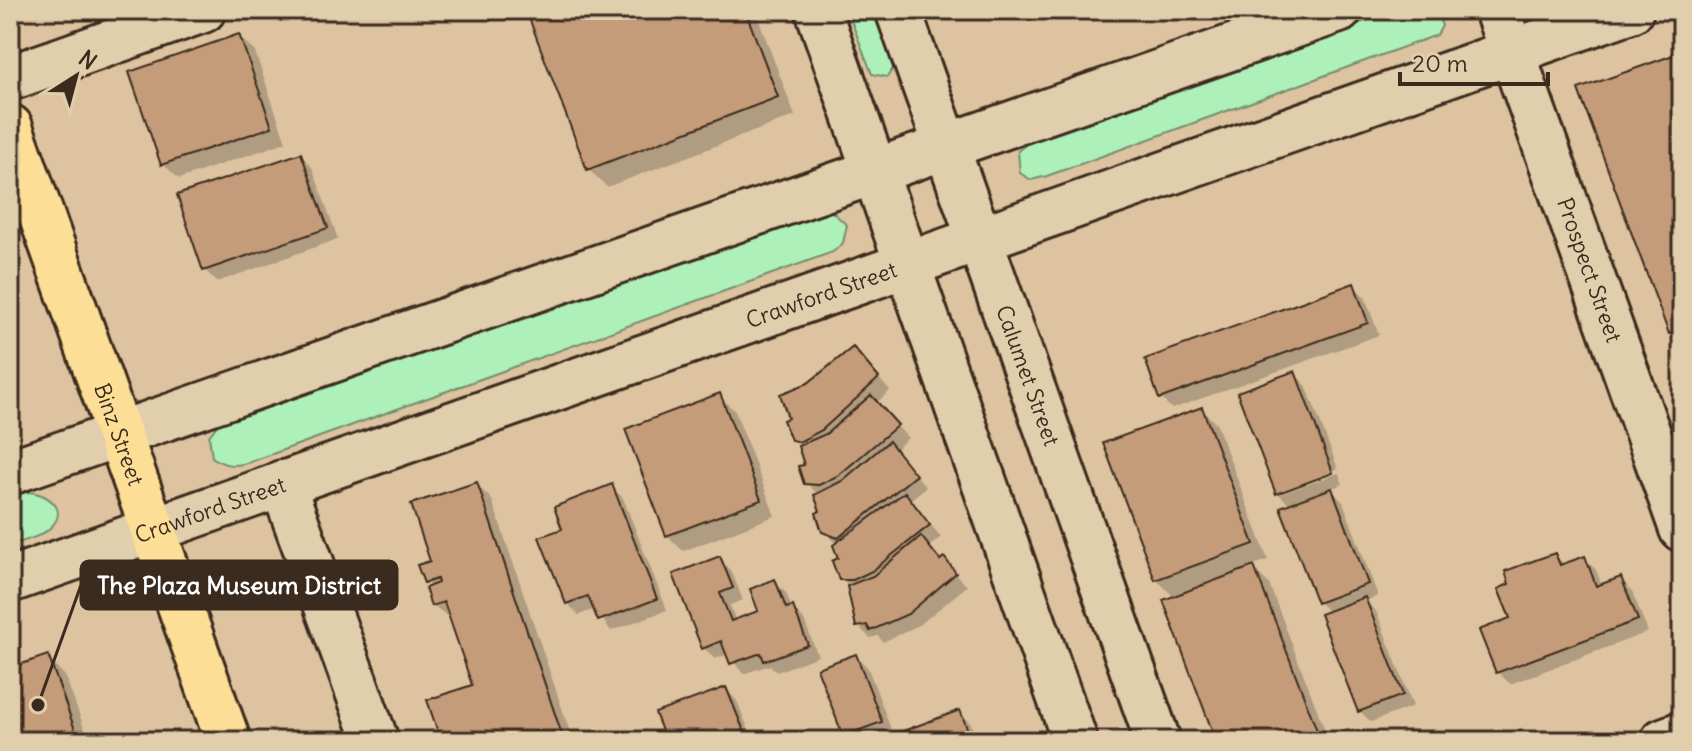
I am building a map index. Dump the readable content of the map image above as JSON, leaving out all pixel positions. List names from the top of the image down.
{
  "streets": {
    "main road": ["Binz Street"],
    "street": ["Prospect Street", "Crawford Street", "Calumet Street"]
  },
  "crossings": [
    ["Prospect Street", "Crawford Street"],
    ["Crawford Street", "Calumet Street"],
    ["Crawford Street", "Binz Street"]
  ],
  "places": ["The Plaza Museum District"],
  "scale_bar": "20 m",
  "north": "top right"
}
